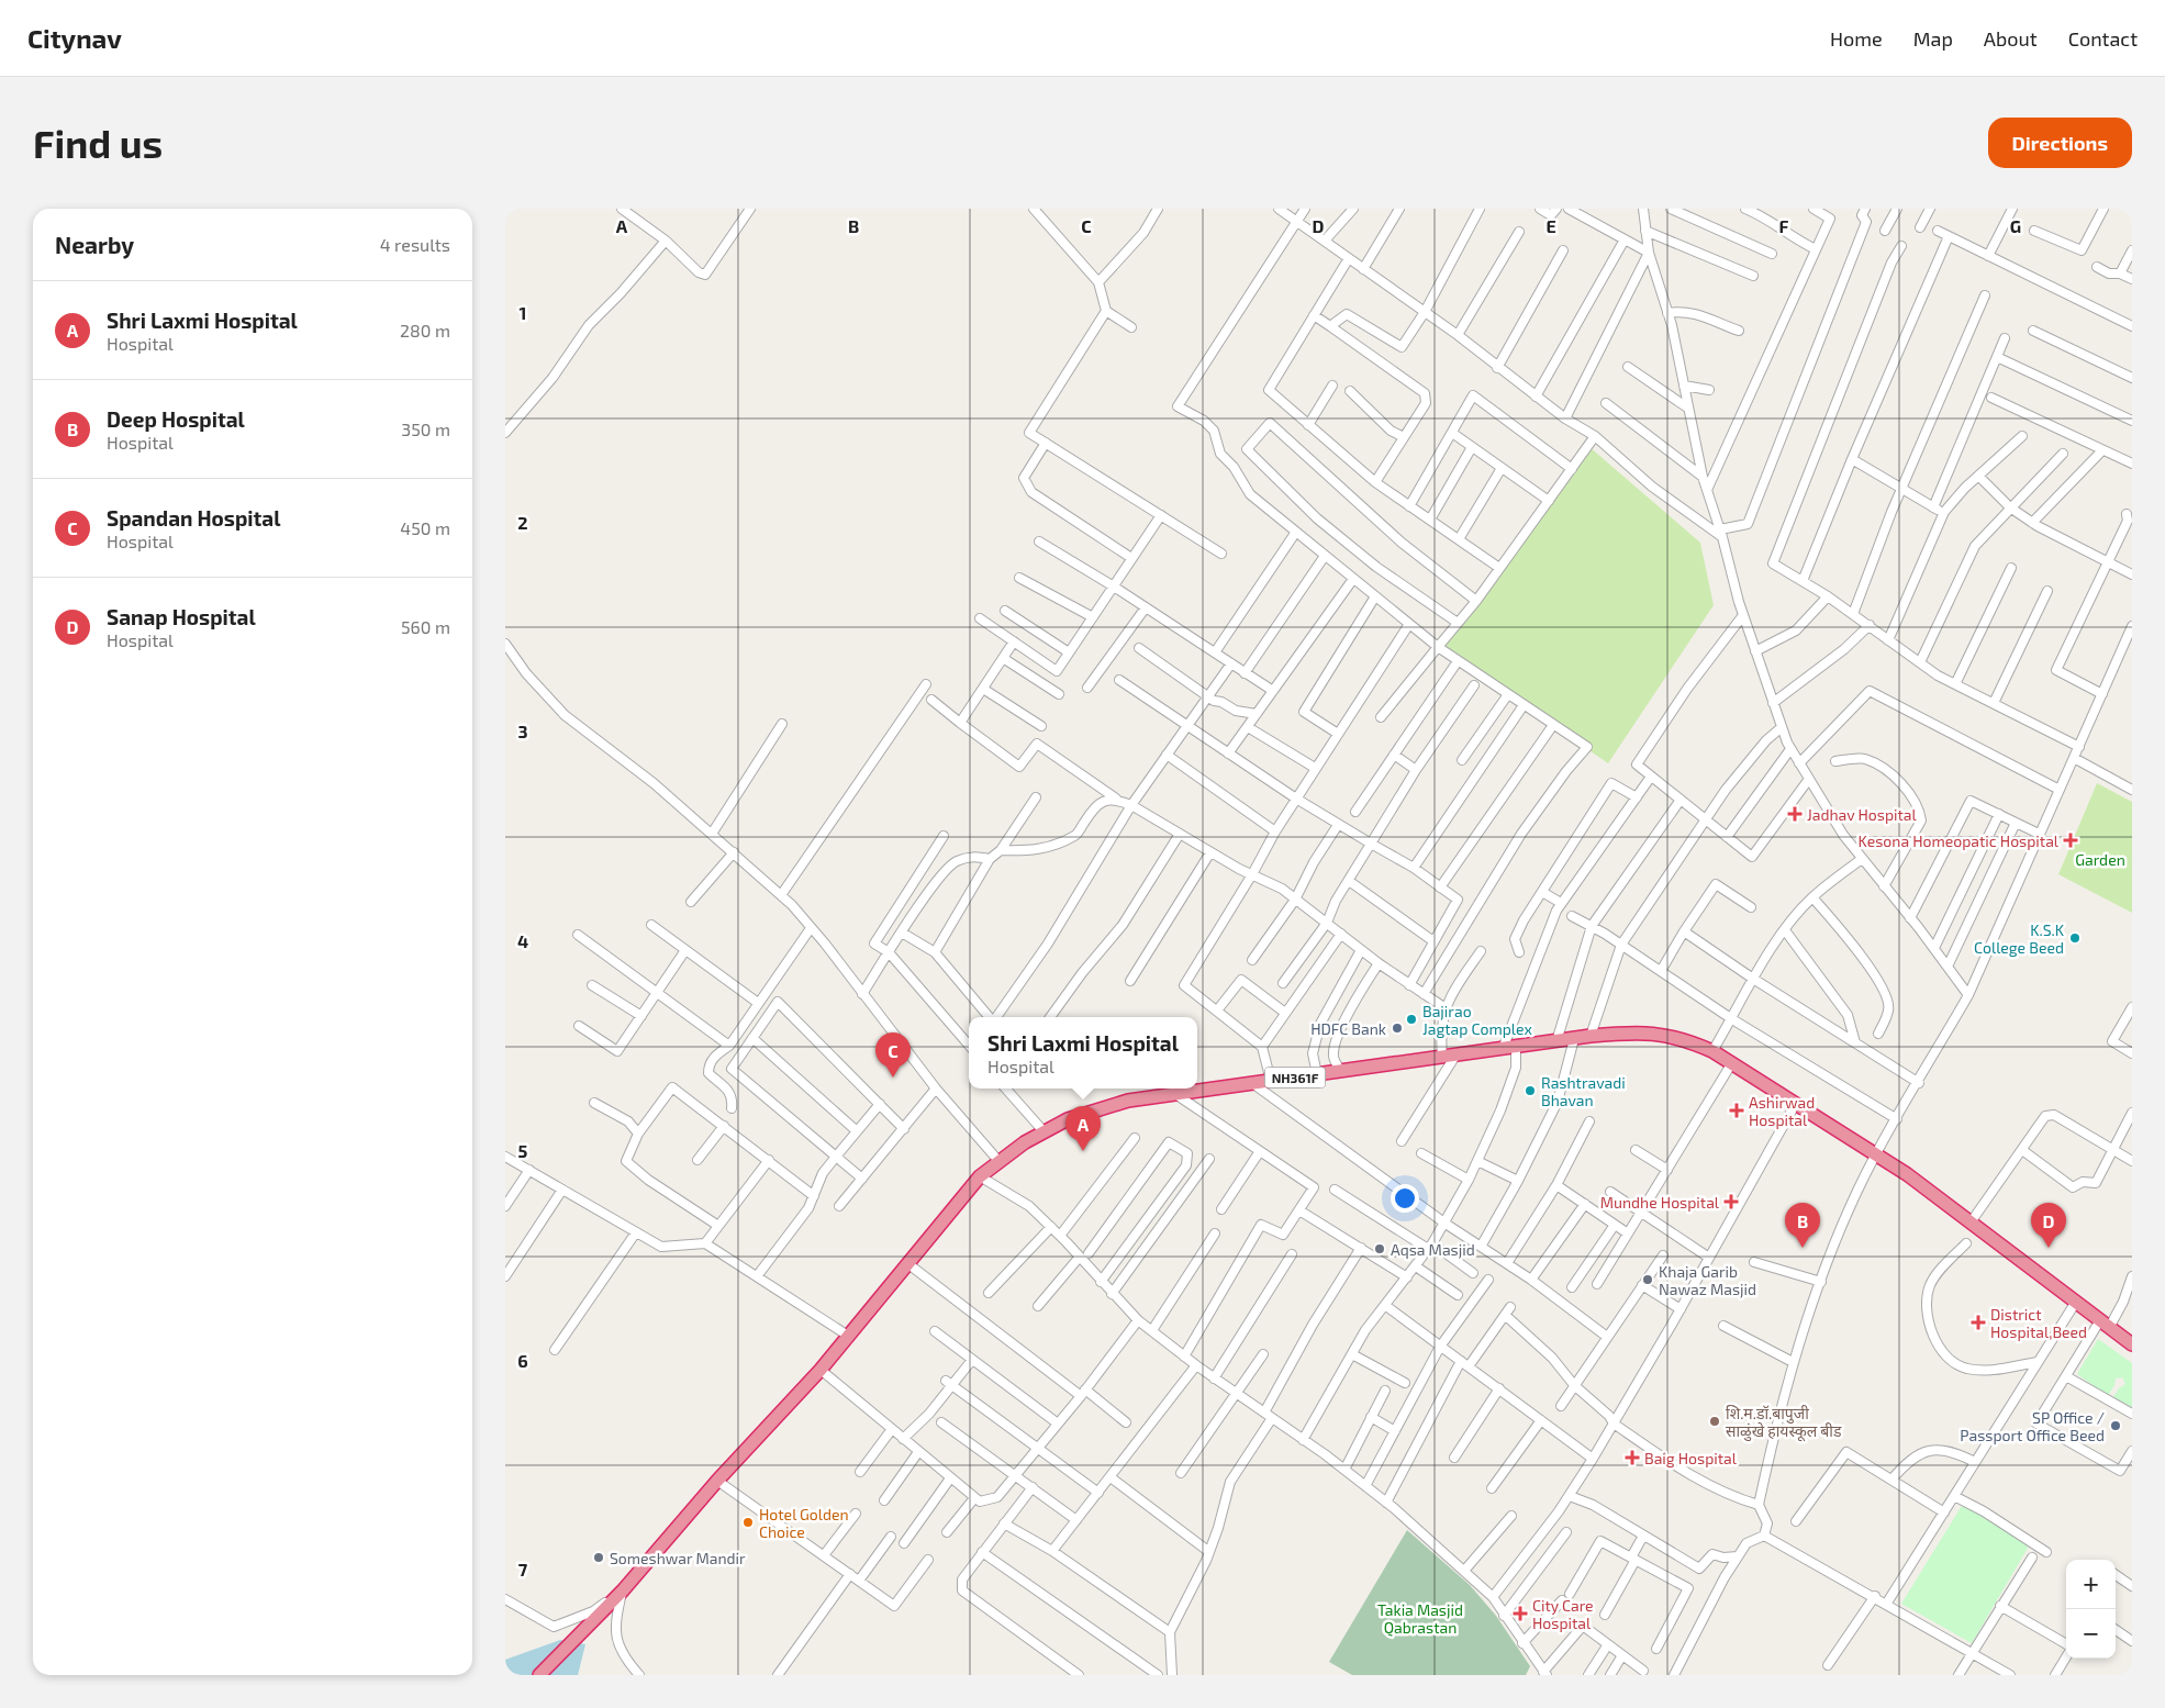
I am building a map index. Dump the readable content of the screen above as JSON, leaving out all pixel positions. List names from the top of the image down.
{
  "streets": {
    "highway": ["NH361F"]
  },
  "parks": ["Garden", "Takia Masjid Qabrastan"],
  "places": {
    "health": [
      "Jadhav Hospital",
      "Kesona Homeopatic Hospital",
      "Ashirwad Hospital",
      "Mundhe Hospital",
      "District Hospital,Beed",
      "Baig Hospital",
      "City Care Hospital"
    ],
    "other": [
      "K.S.K College Beed",
      "Bajirao Jagtap Complex",
      "HDFC Bank",
      "Rashtravadi Bhavan",
      "Aqsa Masjid",
      "Khaja Garib Nawaz Masjid",
      "शि.म.डॉ.बापुजी साळुंखे हायस्कूल बीड",
      "SP Office / Passport Office Beed",
      "Hotel Golden Choice",
      "Someshwar Mandir"
    ]
  },
  "page": {
    "header": "Citynav",
    "nav": [
      "Home",
      "Map",
      "About",
      "Contact"
    ],
    "buttons": "Directions",
    "title": "Find us",
    "heading": ["Nearby", "4 results"],
    "list": [
      {
        "mark": "A",
        "name": "Shri Laxmi Hospital",
        "note": "Hospital",
        "value": "280 m"
      },
      {
        "mark": "B",
        "name": "Deep Hospital",
        "note": "Hospital",
        "value": "350 m"
      },
      {
        "mark": "C",
        "name": "Spandan Hospital",
        "note": "Hospital",
        "value": "450 m"
      },
      {
        "mark": "D",
        "name": "Sanap Hospital",
        "note": "Hospital",
        "value": "560 m"
      }
    ],
    "popup": ["Shri Laxmi Hospital", "Hospital"],
    "pins": [
      "C",
      "A",
      "B",
      "D"
    ],
    "map_buttons": ["+", "−"]
  },
  "grid": {
    "columns": [
      "A",
      "B",
      "C",
      "D",
      "E",
      "F",
      "G"
    ],
    "rows": [
      "1",
      "2",
      "3",
      "4",
      "5",
      "6",
      "7"
    ]
  }
}
